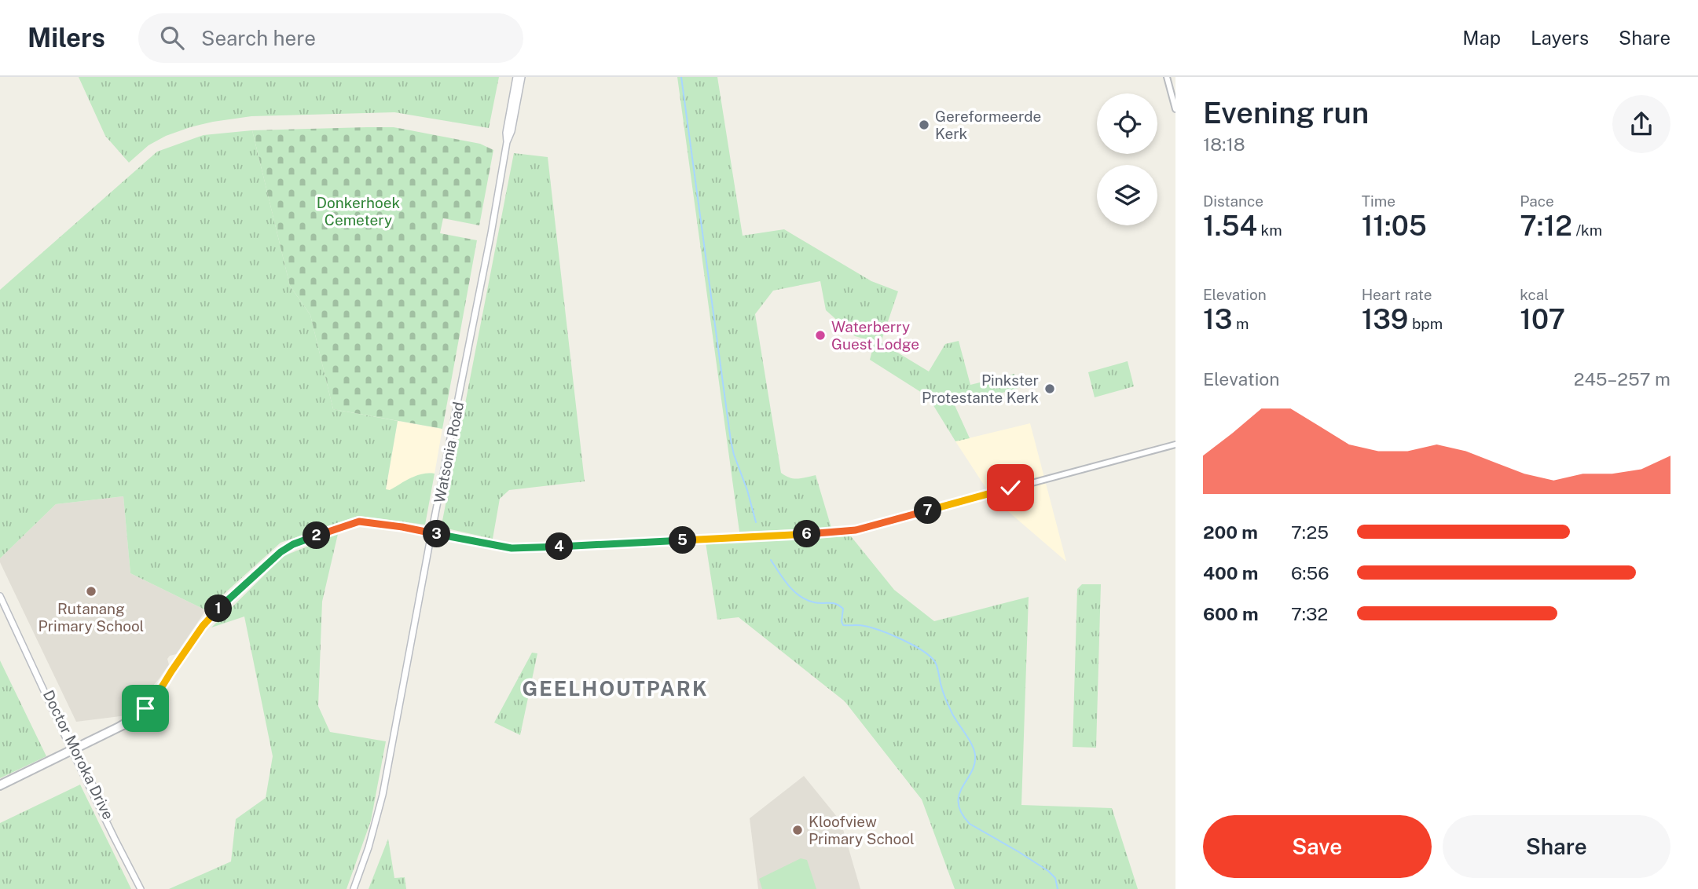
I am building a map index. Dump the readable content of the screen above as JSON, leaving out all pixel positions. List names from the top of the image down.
{
  "streets": {
    "main road": ["Watsonia Road", "Doctor Moroka Drive"]
  },
  "districts": ["GEELHOUTPARK"],
  "parks": ["Donkerhoek Cemetery"],
  "places": [
    "Gereformeerde Kerk",
    "Waterberry Guest Lodge",
    "Pinkster Protestante Kerk",
    "Rutanang Primary School",
    "Kloofview Primary School"
  ],
  "page": {
    "header": "Milers",
    "search": "Search here",
    "nav": ["Map", "Layers", "Share"],
    "heading": ["Evening run", "18:18"],
    "stats": [
      ["Distance", "1.54 km"],
      ["Time", "11:05"],
      ["Pace", "7:12 /km"],
      ["Elevation", "13 m"],
      ["Heart rate", "139 bpm"],
      ["kcal", "107"]
    ],
    "chart": ["Elevation", "245–257 m"],
    "pins": [
      "7",
      "3",
      "6",
      "2",
      "5",
      "4",
      "1"
    ],
    "list": [
      {
        "name": "200 m",
        "note": "7:25"
      },
      {
        "name": "400 m",
        "note": "6:56"
      },
      {
        "name": "600 m",
        "note": "7:32"
      }
    ],
    "buttons": ["Save", "Share"]
  }
}
